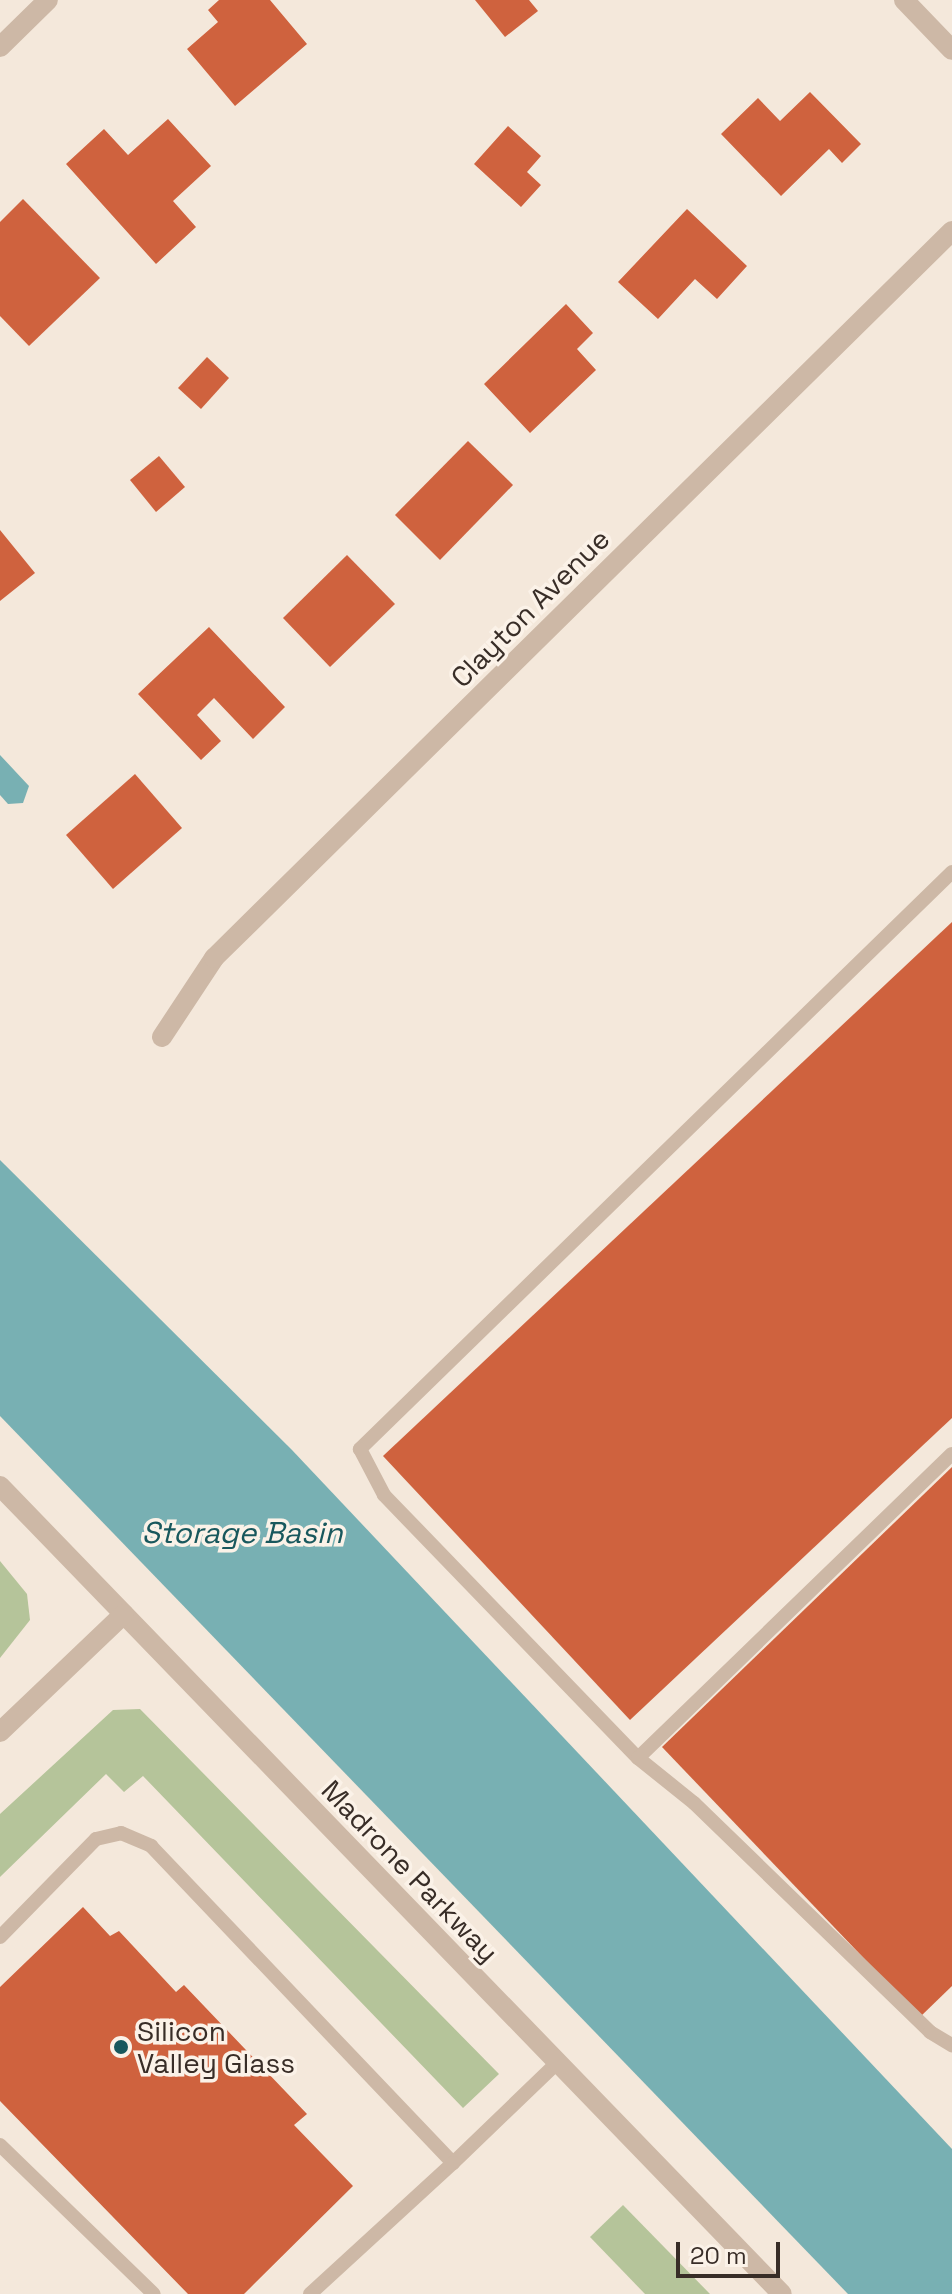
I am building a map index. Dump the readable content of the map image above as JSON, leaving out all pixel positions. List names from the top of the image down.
{
  "streets": {
    "street": ["Clayton Avenue", "Madrone Parkway"]
  },
  "water": ["Storage Basin"],
  "places": ["Silicon Valley Glass"],
  "scale_bar": "20 m"
}
